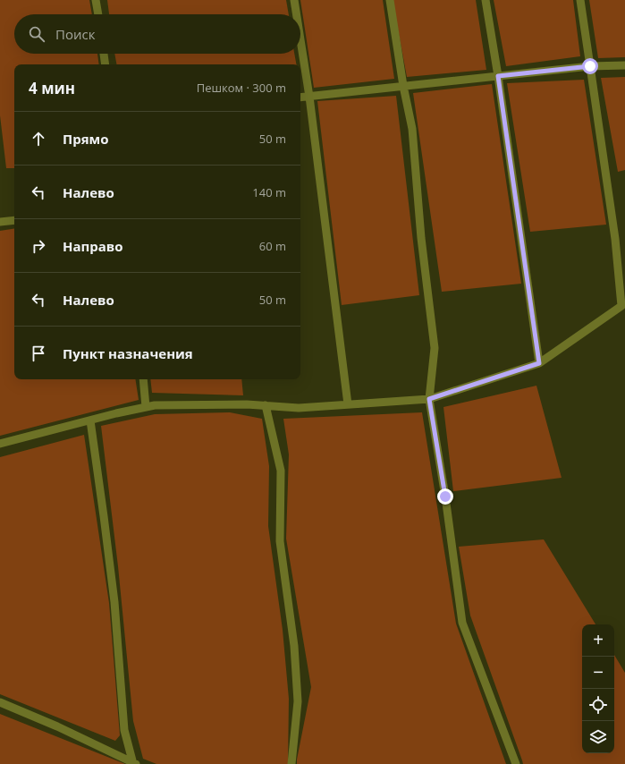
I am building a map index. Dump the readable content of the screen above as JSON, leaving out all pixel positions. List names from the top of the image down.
{
  "page": {
    "search": "Поиск",
    "heading": ["4 мин", "Пешком · 300 m"],
    "list": [
      ["Прямо", "50 m"],
      ["Налево", "140 m"],
      ["Направо", "60 m"],
      ["Налево", "50 m"],
      "Пункт назначения"
    ],
    "map_buttons": ["+", "−"]
  }
}
